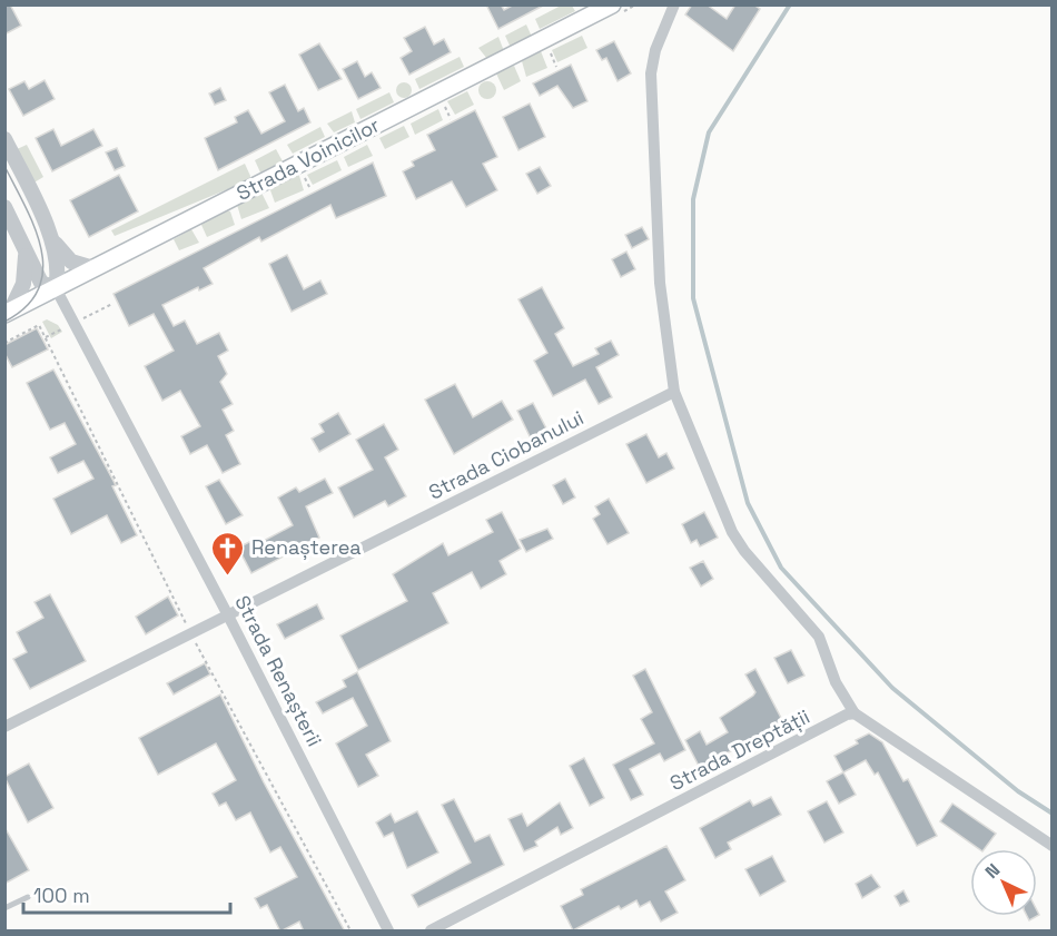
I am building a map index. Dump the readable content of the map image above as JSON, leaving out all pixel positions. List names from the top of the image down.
{
  "streets": {
    "main road": ["Strada Voinicilor"],
    "street": ["Strada Ciobanului", "Strada Renașterii", "Strada Dreptății"]
  },
  "crossings": [
    ["Strada Voinicilor", "Strada Renașterii"],
    ["Strada Ciobanului", "Strada Renașterii"]
  ],
  "places": {
    "church": ["Renașterea"]
  },
  "scale_bar": "100 m",
  "north": "top left"
}
